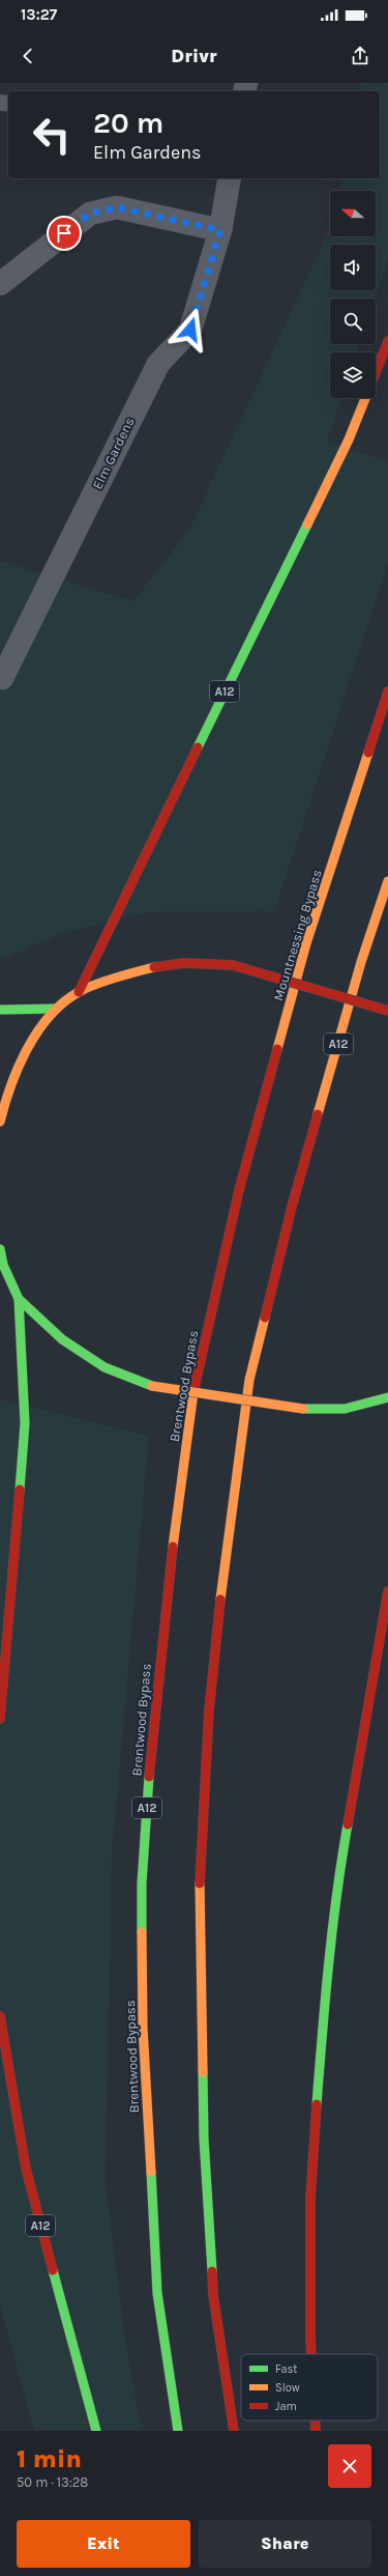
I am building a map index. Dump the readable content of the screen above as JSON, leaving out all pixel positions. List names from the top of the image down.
{
  "streets": {
    "main road": ["A12", "Mountnessing Bypass", "Brentwood Bypass"],
    "street": ["Elm Gardens"]
  },
  "crossings": [
    ["Mountnessing Bypass", "Brentwood Bypass"]
  ],
  "legend": ["Fast", "Slow", "Jam"],
  "north": "left",
  "page": {
    "status": "13:27",
    "header": "Drivr",
    "turn": ["20 m", "Elm Gardens"],
    "heading": ["1 min", "50 m · 13:28"],
    "buttons": ["Exit", "Share"]
  }
}
